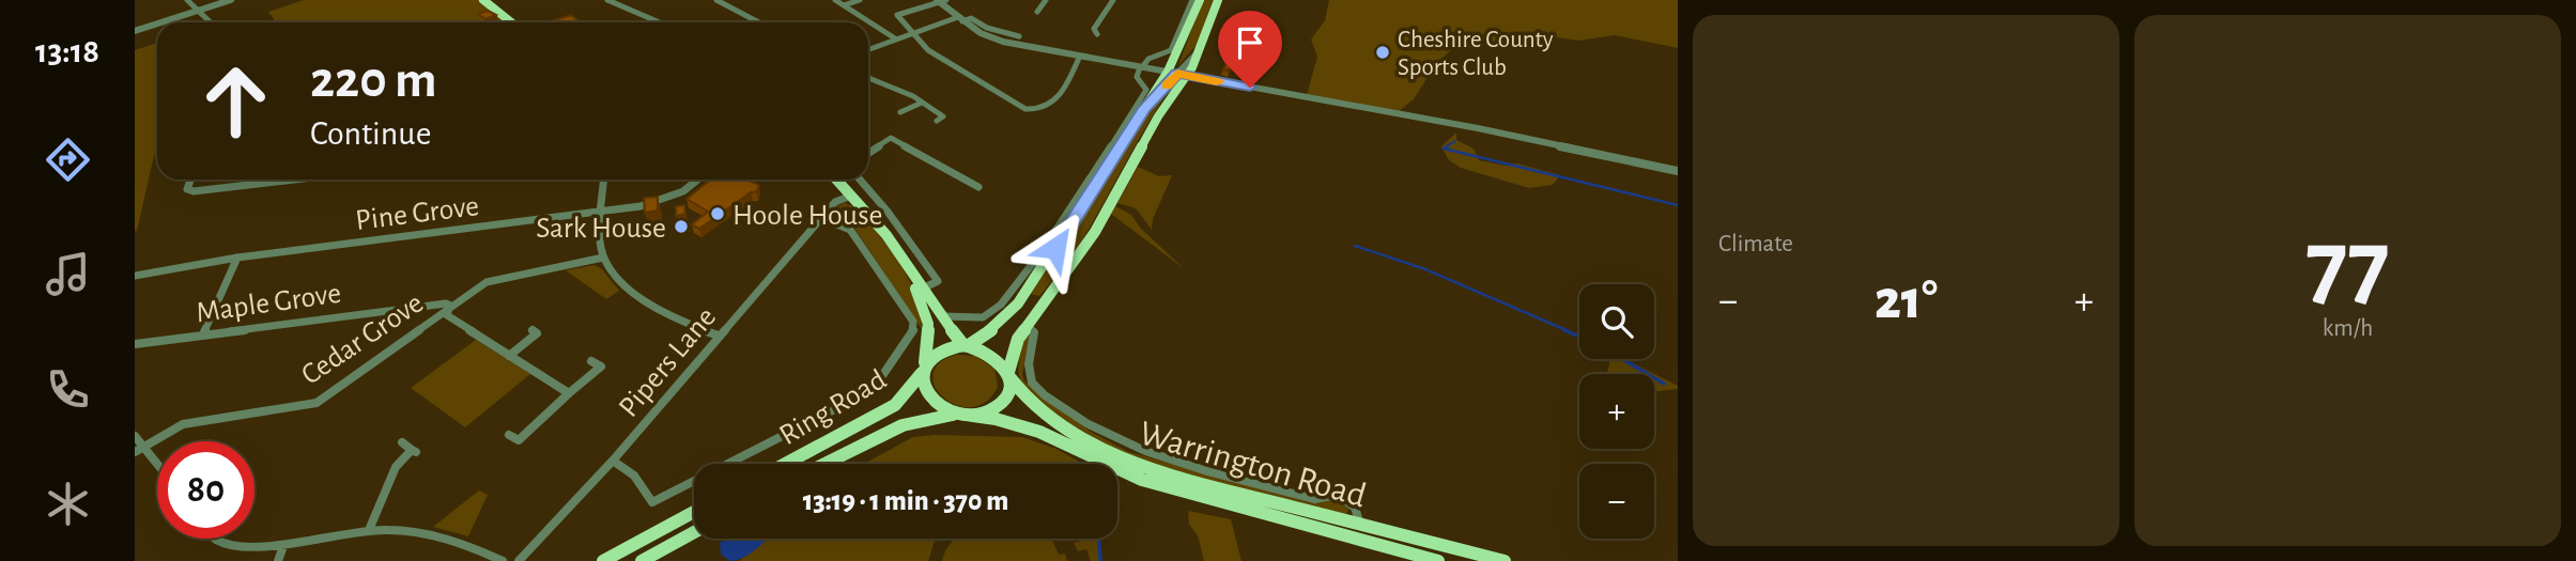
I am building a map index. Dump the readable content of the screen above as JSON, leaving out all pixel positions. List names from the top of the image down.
{
  "streets": {
    "highway": ["Ring Road", "Warrington Road"],
    "street": [
      "Pine Grove",
      "Maple Grove",
      "Cedar Grove",
      "Pipers Lane"
    ]
  },
  "crossings": [
    ["Maple Grove", "Cedar Grove"],
    ["Ring Road", "Warrington Road"]
  ],
  "places": ["Cheshire County Sports Club", "Hoole House", "Sark House"],
  "page": {
    "tabs": "13:18",
    "tile": [
      "Climate",
      ["77", "km/h"]
    ],
    "turn": ["220 m", "Continue"],
    "heat": ["−", "21°", "+"],
    "map_buttons": ["+", "−"],
    "limit": "80",
    "trip": "13:19 · 1 min · 370 m"
  }
}
